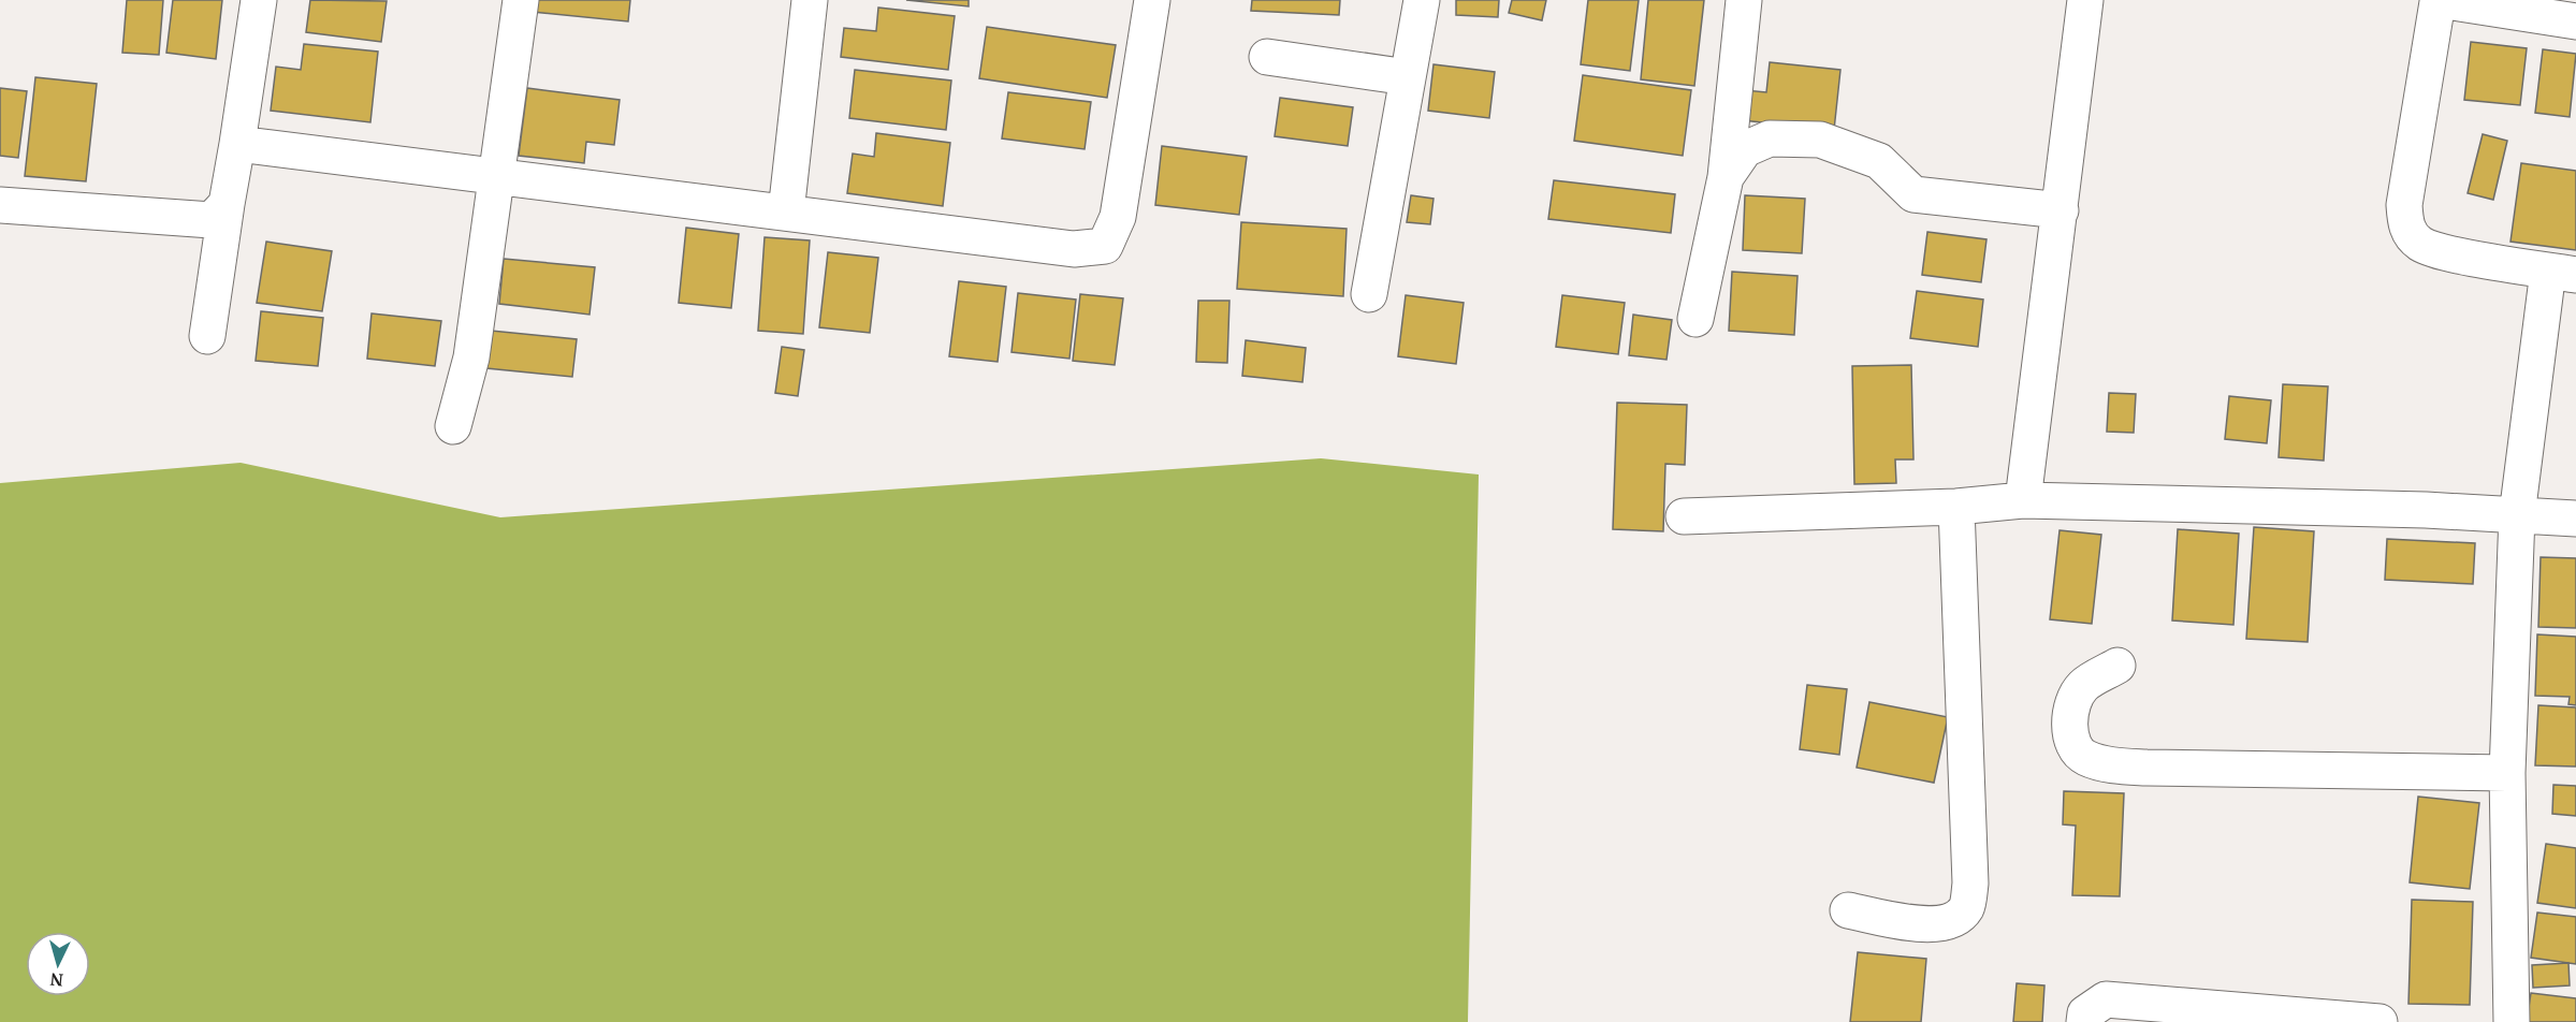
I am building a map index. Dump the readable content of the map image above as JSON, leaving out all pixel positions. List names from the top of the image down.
{
  "north": "bottom"
}
